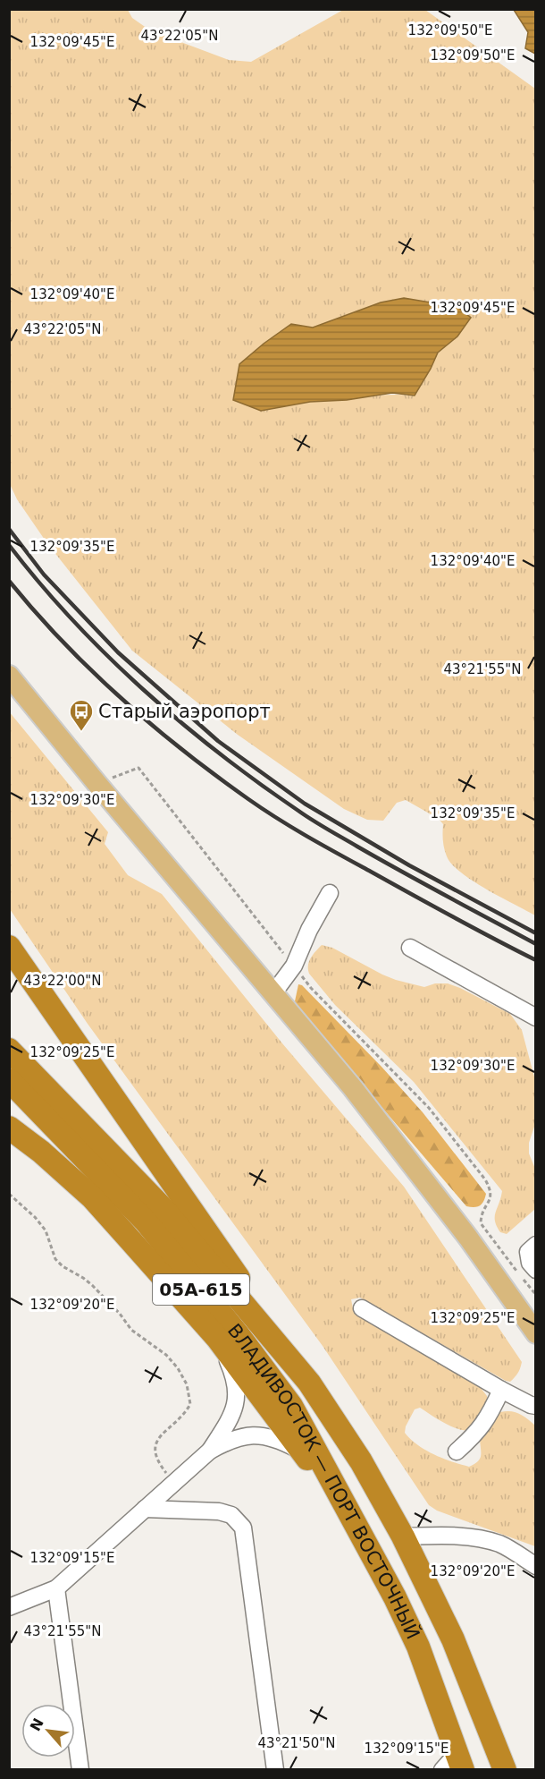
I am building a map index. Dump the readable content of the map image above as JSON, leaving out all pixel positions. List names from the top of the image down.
{
  "streets": {
    "highway": ["05А-615", "ВЛАДИВОСТОК — ПОРТ ВОСТОЧНЫЙ"]
  },
  "places": {
    "bus stop": ["Старый аэропорт"]
  },
  "north": "top left",
  "coordinates": [
    "132°09'50\"E",
    "43°22'05\"N",
    "132°09'45\"E",
    "132°09'40\"E",
    "132°09'35\"E",
    "43°21'55\"N",
    "132°09'30\"E",
    "43°22'00\"N",
    "132°09'25\"E",
    "132°09'20\"E",
    "132°09'15\"E",
    "43°21'50\"N"
  ]
}
